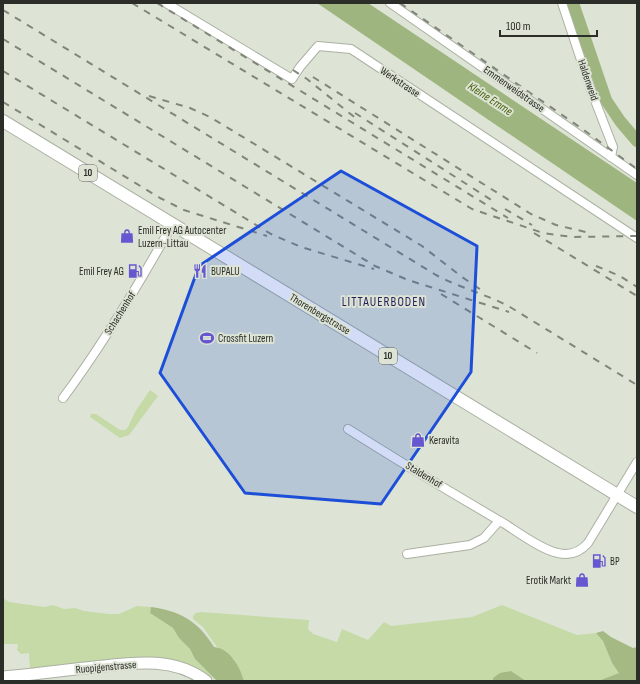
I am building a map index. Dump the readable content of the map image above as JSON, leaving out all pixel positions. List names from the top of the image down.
{
  "streets": {
    "main road": ["10", "Thorenbergstrasse"],
    "street": [
      "Haldenweid",
      "Werkstrasse",
      "Emmenweidstrasse",
      "Schachenhof",
      "Staldenhof",
      "Ruopigenstrasse"
    ]
  },
  "crossings": [
    ["Haldenweid", "Emmenweidstrasse"],
    ["Schachenhof", "Thorenbergstrasse"],
    ["Thorenbergstrasse", "Staldenhof"]
  ],
  "districts": ["LITTAUERBODEN"],
  "water": ["Kleine Emme"],
  "places": {
    "shop": ["Emil Frey AG Autocenter Luzern-Littau", "Keravita", "Erotik Markt"],
    "fuel station": ["Emil Frey AG", "BP"],
    "restaurant": ["BUPALU"],
    "sports": ["Crossfit Luzern"]
  },
  "scale_bar": "100 m"
}
